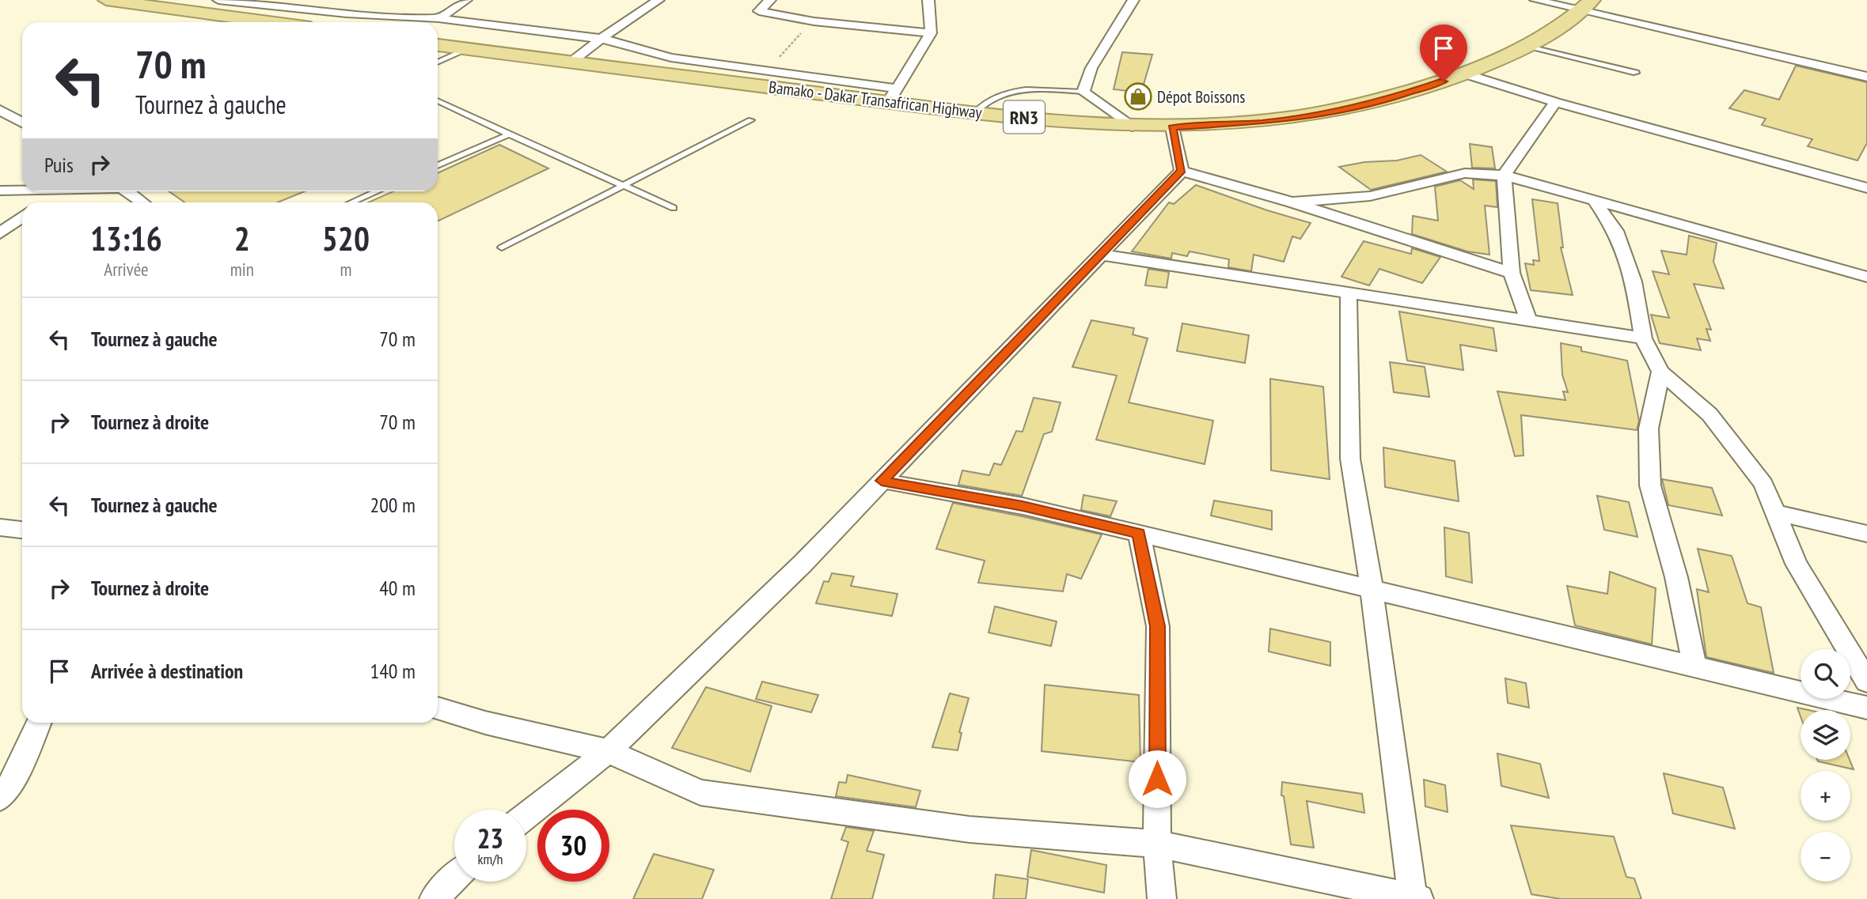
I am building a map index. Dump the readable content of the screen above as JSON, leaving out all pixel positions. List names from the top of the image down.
{
  "streets": {
    "highway": ["Bamako - Dakar Transafrican Highway", "RN3"]
  },
  "places": {
    "shop": ["Dépot Boissons"]
  },
  "page": {
    "turn": ["70 m", "Tournez à gauche"],
    "then": "Puis",
    "eta": [
      "13:16",
      "Arrivée",
      "2",
      "min",
      "520",
      "m"
    ],
    "list": [
      {
        "name": "Tournez à gauche",
        "value": "70 m"
      },
      {
        "name": "Tournez à droite",
        "value": "70 m"
      },
      {
        "name": "Tournez à gauche",
        "value": "200 m"
      },
      {
        "name": "Tournez à droite",
        "value": "40 m"
      },
      {
        "name": "Arrivée à destination",
        "value": "140 m"
      }
    ],
    "map_buttons": ["+", "−"],
    "speed": "23 km/h",
    "limit": "30"
  }
}
